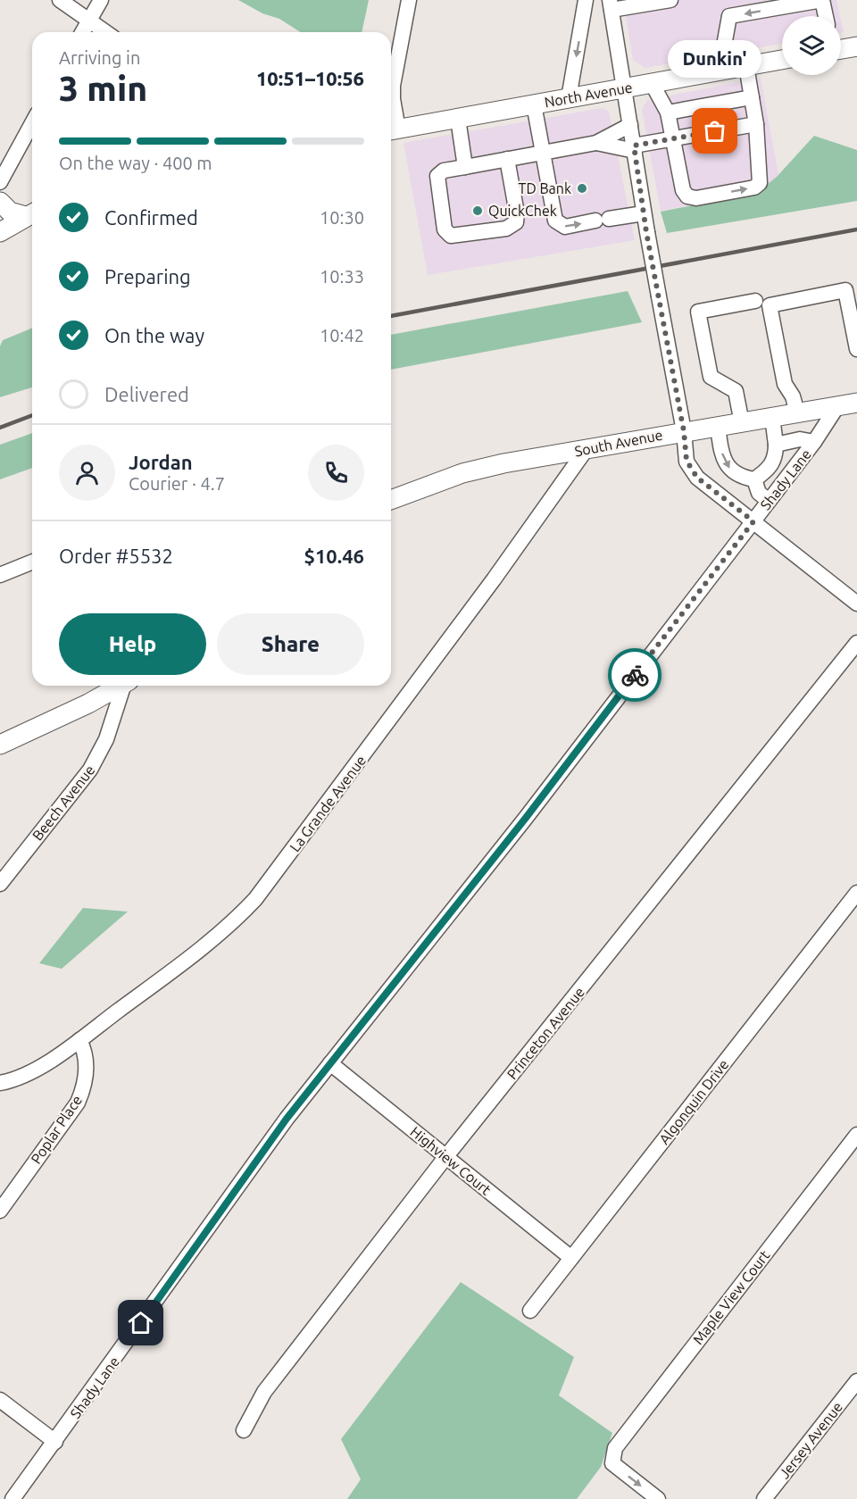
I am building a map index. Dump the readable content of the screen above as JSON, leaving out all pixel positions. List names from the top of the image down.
{
  "streets": {
    "main road": ["North Avenue", "South Avenue"],
    "street": [
      "Shady Lane",
      "Beech Avenue",
      "La Grande Avenue",
      "Princeton Avenue",
      "Algonquin Drive",
      "Poplar Place",
      "Highview Court",
      "Maple View Court",
      "Jersey Avenue"
    ]
  },
  "crossings": [
    ["South Avenue", "Shady Lane"],
    ["South Avenue", "La Grande Avenue"],
    ["Shady Lane", "Highview Court"],
    ["La Grande Avenue", "Poplar Place"],
    ["Princeton Avenue", "Highview Court"],
    ["Algonquin Drive", "Highview Court"]
  ],
  "one_way": ["Maple View Court"],
  "places": ["Dunkin'", "TD Bank", "QuickChek"],
  "page": {
    "heading": ["3 min", "Arriving in", "10:51–10:56"],
    "panel": [
      "Jordan",
      "Courier · 4.7",
      "Order #5532",
      "$10.46"
    ],
    "bubble": "Dunkin'",
    "bar": "On the way · 400 m",
    "list": [
      ["Confirmed", "10:30"],
      ["Preparing", "10:33"],
      ["On the way", "10:42"],
      "Delivered"
    ],
    "buttons": ["Help", "Share"]
  }
}
